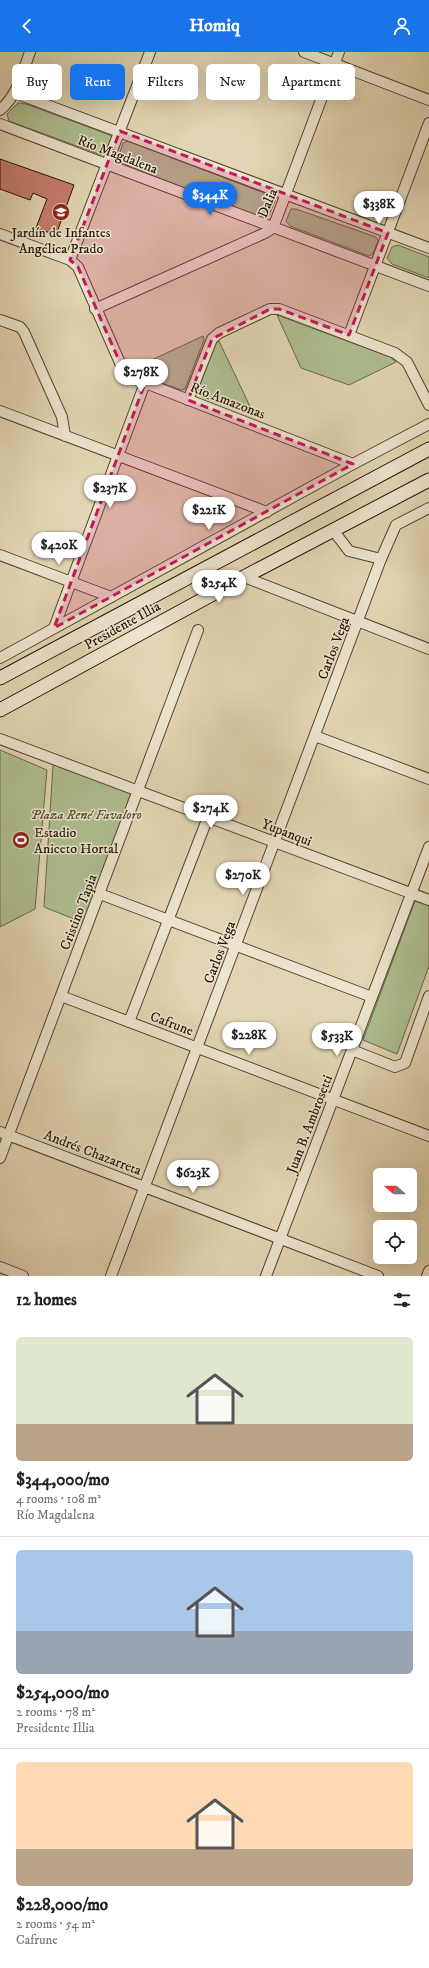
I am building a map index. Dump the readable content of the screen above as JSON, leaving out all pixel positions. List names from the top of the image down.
{
  "streets": {
    "main road": ["Presidente Illia"],
    "street": [
      "Río Magdalena",
      "Dalia",
      "Río Amazonas",
      "Carlos Vega",
      "Yupanqui",
      "Cristino Tapia",
      "Cafrune",
      "Juan B. Ambrosetti",
      "Andrés Chazarreta"
    ]
  },
  "crossings": [
    ["Río Magdalena", "Dalia"],
    ["Dalia", "Río Amazonas"],
    ["Carlos Vega", "Yupanqui"],
    ["Carlos Vega", "Cafrune"],
    ["Carlos Vega", "Andrés Chazarreta"],
    ["Yupanqui", "Cristino Tapia"],
    ["Yupanqui", "Juan B. Ambrosetti"],
    ["Cristino Tapia", "Cafrune"],
    ["Cristino Tapia", "Andrés Chazarreta"],
    ["Cafrune", "Juan B. Ambrosetti"],
    ["Juan B. Ambrosetti", "Andrés Chazarreta"]
  ],
  "parks": ["Plaza René Favaloro"],
  "places": {
    "school or university": ["Jardín de Infantes Angélica Prado"],
    "sports": ["Estadio Aniceto Hortal"]
  },
  "north": "left",
  "page": {
    "header": "Homiq",
    "chip": [
      "Buy",
      "Rent",
      "Filters",
      "New",
      "Apartment"
    ],
    "price": [
      "$344K",
      "$338K",
      "$278K",
      "$237K",
      "$221K",
      "$420K",
      "$254K",
      "$274K",
      "$270K",
      "$228K",
      "$533K",
      "$623K"
    ],
    "heading": "12 homes",
    "list": [
      {
        "name": "$344,000/mo",
        "note": "4 rooms · 108 m² · Río Magdalena"
      },
      {
        "name": "$254,000/mo",
        "note": "2 rooms · 78 m² · Presidente Illia"
      },
      {
        "name": "$228,000/mo",
        "note": "2 rooms · 54 m² · Cafrune"
      }
    ]
  }
}
